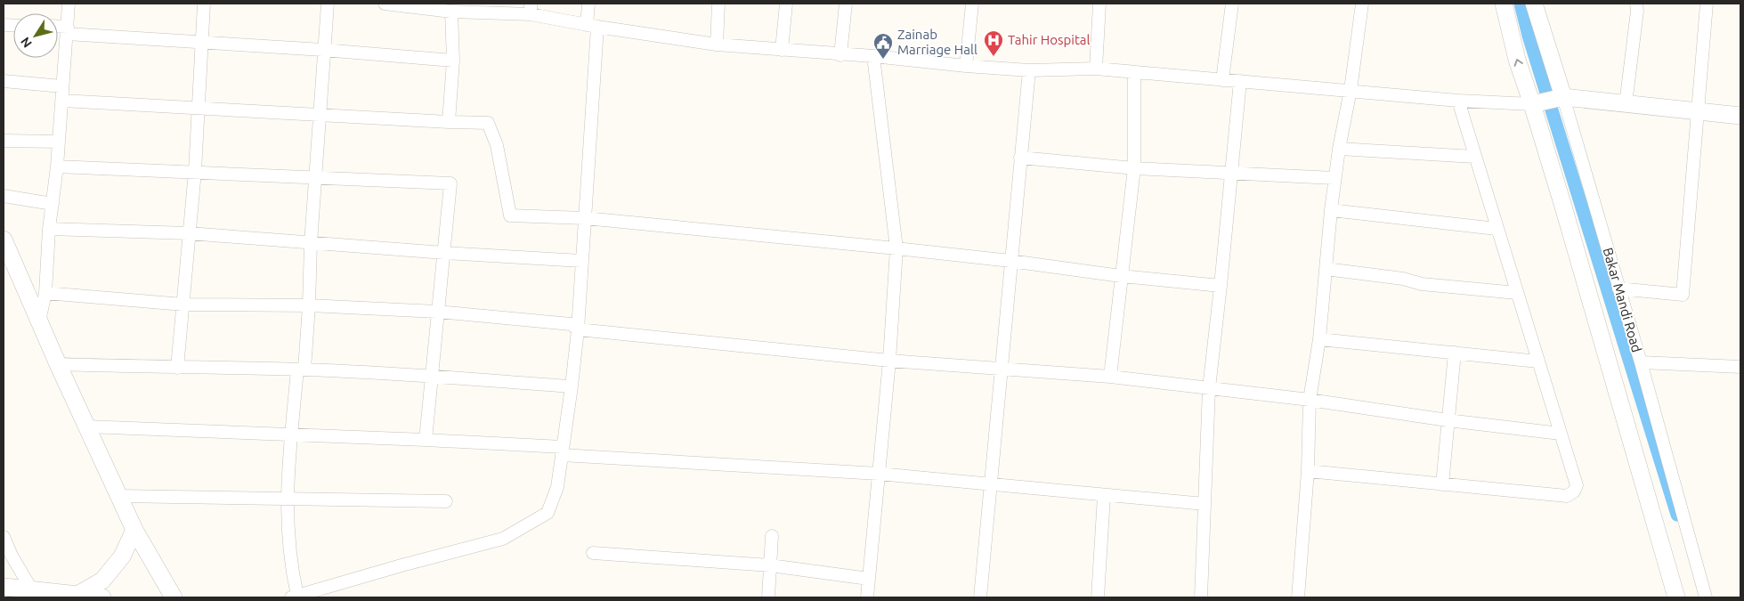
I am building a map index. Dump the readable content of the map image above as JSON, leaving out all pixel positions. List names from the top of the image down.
{
  "streets": {
    "street": ["Bakar Mandi Road"]
  },
  "places": {
    "hospital": ["Tahir Hospital"],
    "public building": ["Zainab Marriage Hall"]
  },
  "north": "bottom left"
}
